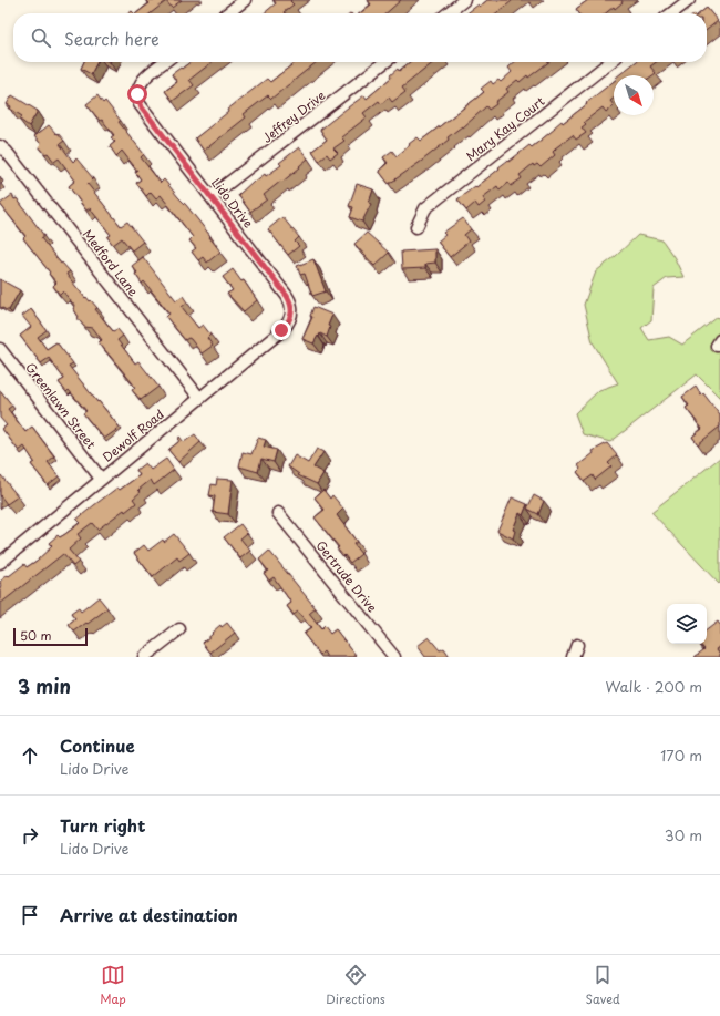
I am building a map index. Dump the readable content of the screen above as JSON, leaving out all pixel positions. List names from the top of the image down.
{
  "streets": {
    "street": [
      "Jeffrey Drive",
      "Mary Kay Court",
      "Lido Drive",
      "Medford Lane",
      "Greenlawn Street",
      "Dewolf Road",
      "Gertrude Drive"
    ]
  },
  "crossings": [
    ["Jeffrey Drive", "Lido Drive"],
    ["Lido Drive", "Dewolf Road"],
    ["Medford Lane", "Dewolf Road"],
    ["Greenlawn Street", "Dewolf Road"]
  ],
  "scale_bar": "50 m",
  "north": "bottom right",
  "page": {
    "search": "Search here",
    "scale": "50 m",
    "heading": ["3 min", "Walk · 200 m"],
    "list": [
      ["Continue", "Lido Drive", "170 m"],
      ["Turn right", "Lido Drive", "30 m"],
      "Arrive at destination"
    ],
    "nav": ["Map", "Directions", "Saved"]
  }
}
